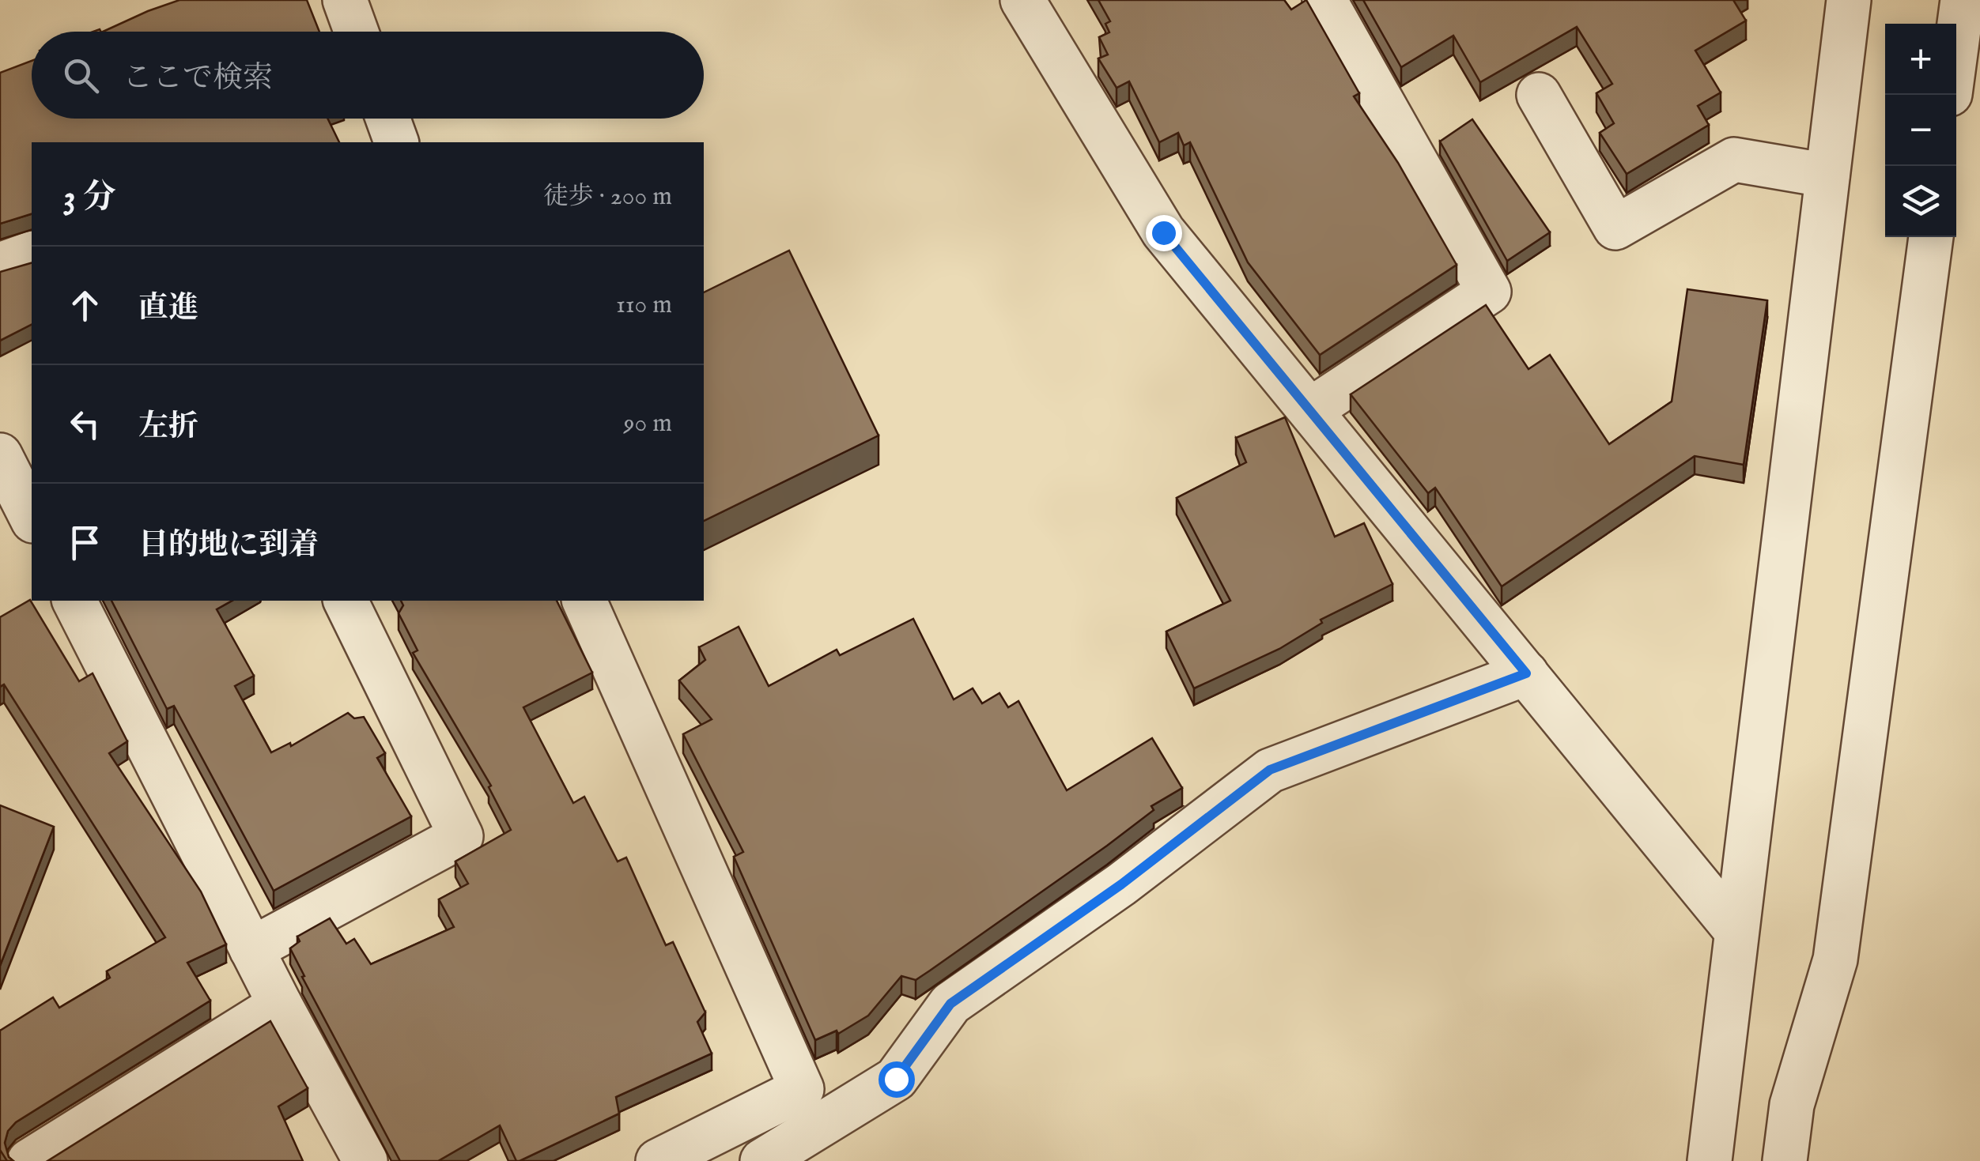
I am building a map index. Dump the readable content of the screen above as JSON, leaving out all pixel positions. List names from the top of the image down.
{
  "page": {
    "map_buttons": ["+", "−"],
    "search": "ここで検索",
    "heading": ["3 分", "徒歩 · 200 m"],
    "list": [
      ["直進", "110 m"],
      ["左折", "90 m"],
      "目的地に到着"
    ]
  }
}
